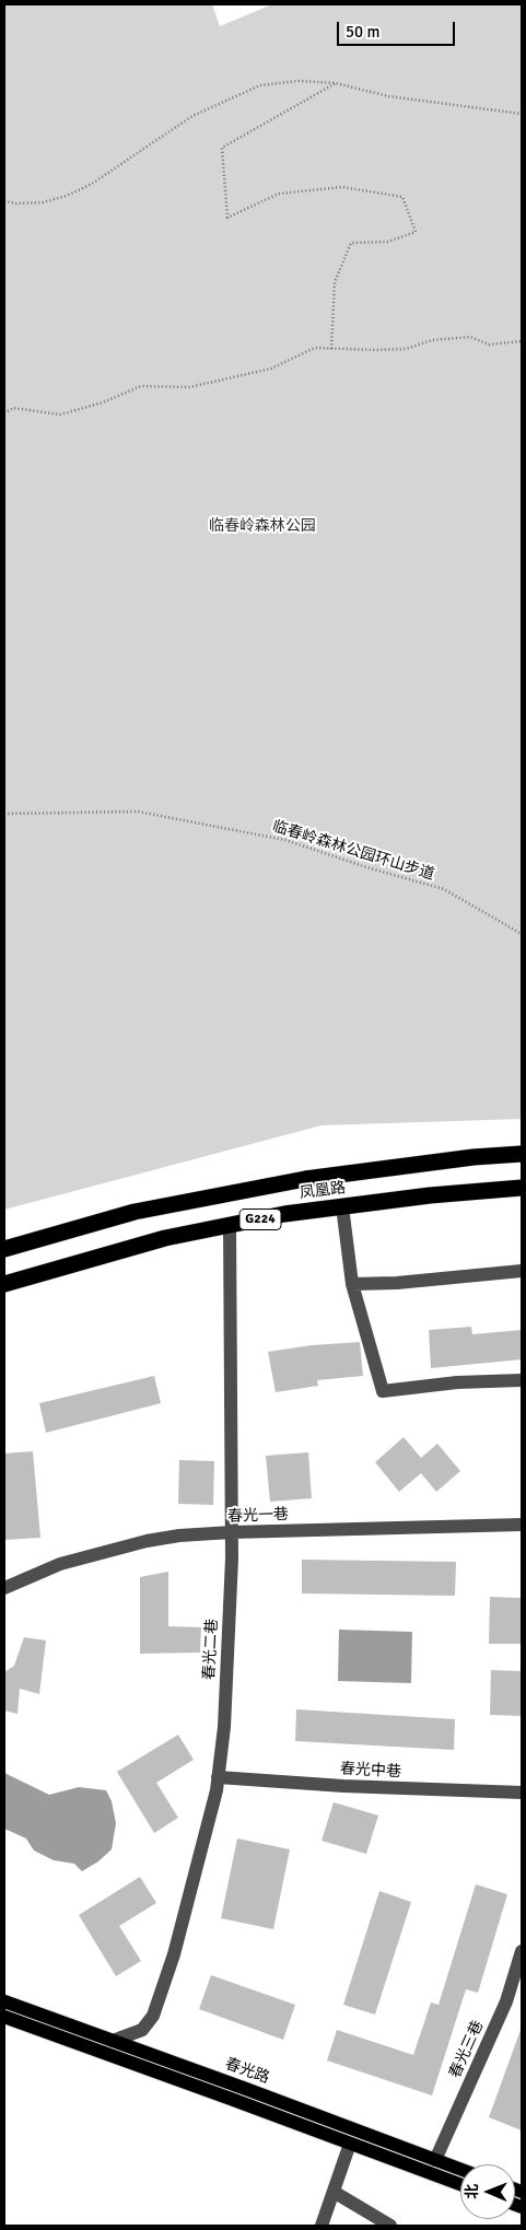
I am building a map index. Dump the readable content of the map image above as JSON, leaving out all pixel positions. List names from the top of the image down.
{
  "streets": {
    "highway": ["凤凰路", "G224"],
    "main road": ["春光路"],
    "street": [
      "春光一巷",
      "春光二巷",
      "春光中巷",
      "春光三巷"
    ],
    "path": ["临春岭森林公园环山步道"]
  },
  "crossings": [
    ["凤凰路", "春光二巷"],
    ["春光一巷", "春光二巷"],
    ["春光二巷", "春光中巷"],
    ["春光二巷", "春光路"],
    ["春光三巷", "春光路"]
  ],
  "parks": ["临春岭森林公园"],
  "scale_bar": "50 m",
  "north": "left"
}
